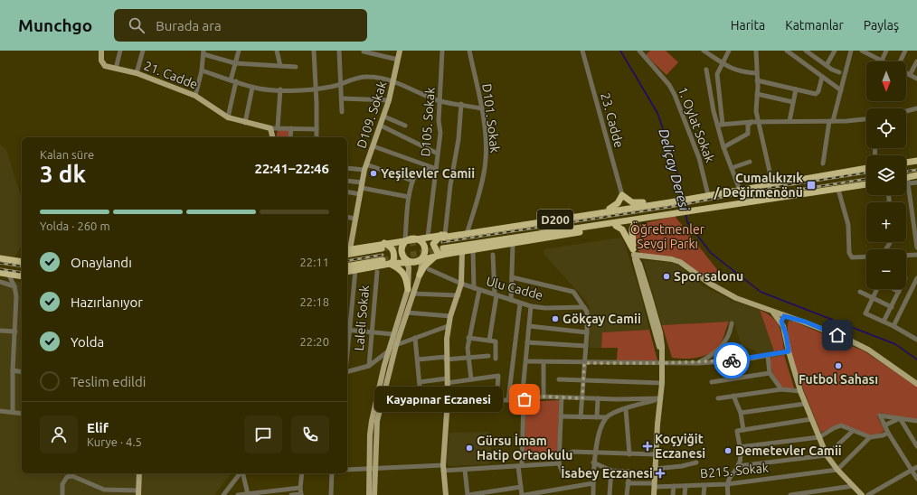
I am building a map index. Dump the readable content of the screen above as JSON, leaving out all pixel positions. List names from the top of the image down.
{
  "streets": {
    "highway": ["D200"],
    "main road": ["21. Cadde", "D109. Sokak"],
    "street": [
      "D101. Sokak",
      "23. Cadde",
      "D105. Sokak",
      "1. Oylat Sokak",
      "Ulu Cadde",
      "Laleli Sokak",
      "B215. Sokak"
    ]
  },
  "crossings": [
    ["1. Oylat Sokak", "D200"]
  ],
  "water": ["Deliçay Deresi"],
  "parks": ["Öğretmenler Sevgi Parkı"],
  "places": {
    "other": [
      "Yeşilevler Camii",
      "Spor salonu",
      "Gökçay Camii",
      "Futbol Sahası",
      "Kayapınar Eczanesi",
      "Gürsu İmam Hatip Ortaokulu",
      "Demetevler Camii"
    ],
    "transit": ["Cumalıkızık / Değirmenönü"],
    "health": ["Koçyiğit Eczanesi", "İsabey Eczanesi"]
  },
  "north": "bottom",
  "page": {
    "header": "Munchgo",
    "search": "Burada ara",
    "nav": ["Harita", "Katmanlar", "Paylaş"],
    "map_buttons": ["+", "−"],
    "heading": ["3 dk", "Kalan süre", "22:41–22:46"],
    "panel": ["Elif", "Kurye · 4.5"],
    "bar": "Yolda · 260 m",
    "list": [
      ["Onaylandı", "22:11"],
      ["Hazırlanıyor", "22:18"],
      ["Yolda", "22:20"],
      "Teslim edildi"
    ],
    "bubble": "Kayapınar Eczanesi"
  }
}
